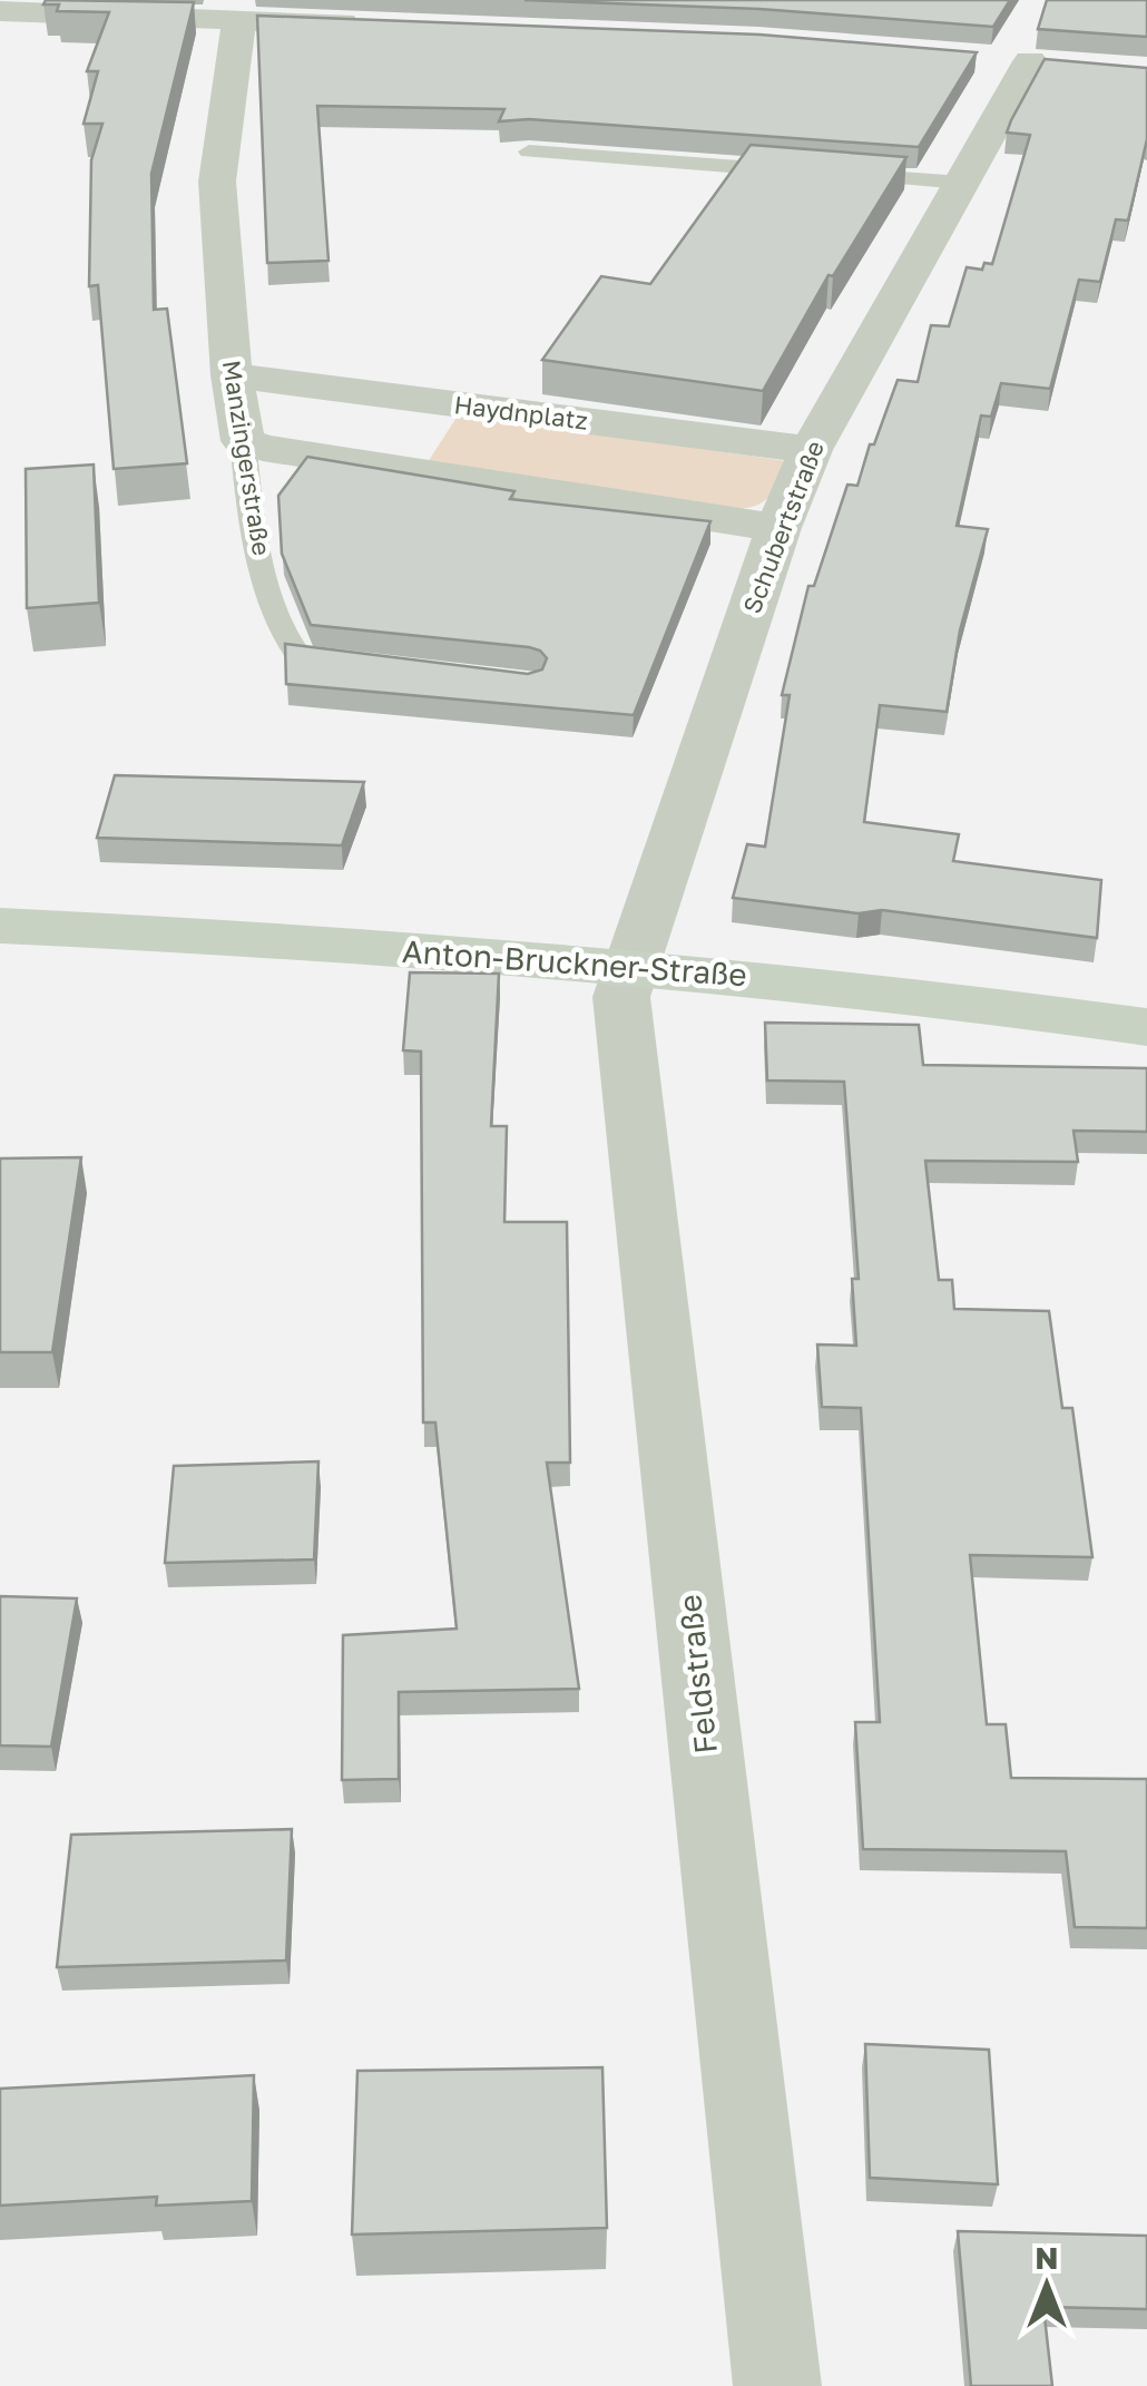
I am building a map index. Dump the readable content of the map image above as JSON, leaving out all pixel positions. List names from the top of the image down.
{
  "streets": {
    "main road": ["Anton-Bruckner-Straße"],
    "street": [
      "Haydnplatz",
      "Manzingerstraße",
      "Schubertstraße",
      "Feldstraße"
    ]
  },
  "crossings": [
    ["Haydnplatz", "Manzingerstraße"],
    ["Haydnplatz", "Schubertstraße"],
    ["Schubertstraße", "Anton-Bruckner-Straße"],
    ["Schubertstraße", "Feldstraße"],
    ["Anton-Bruckner-Straße", "Feldstraße"]
  ],
  "north": "top"
}
